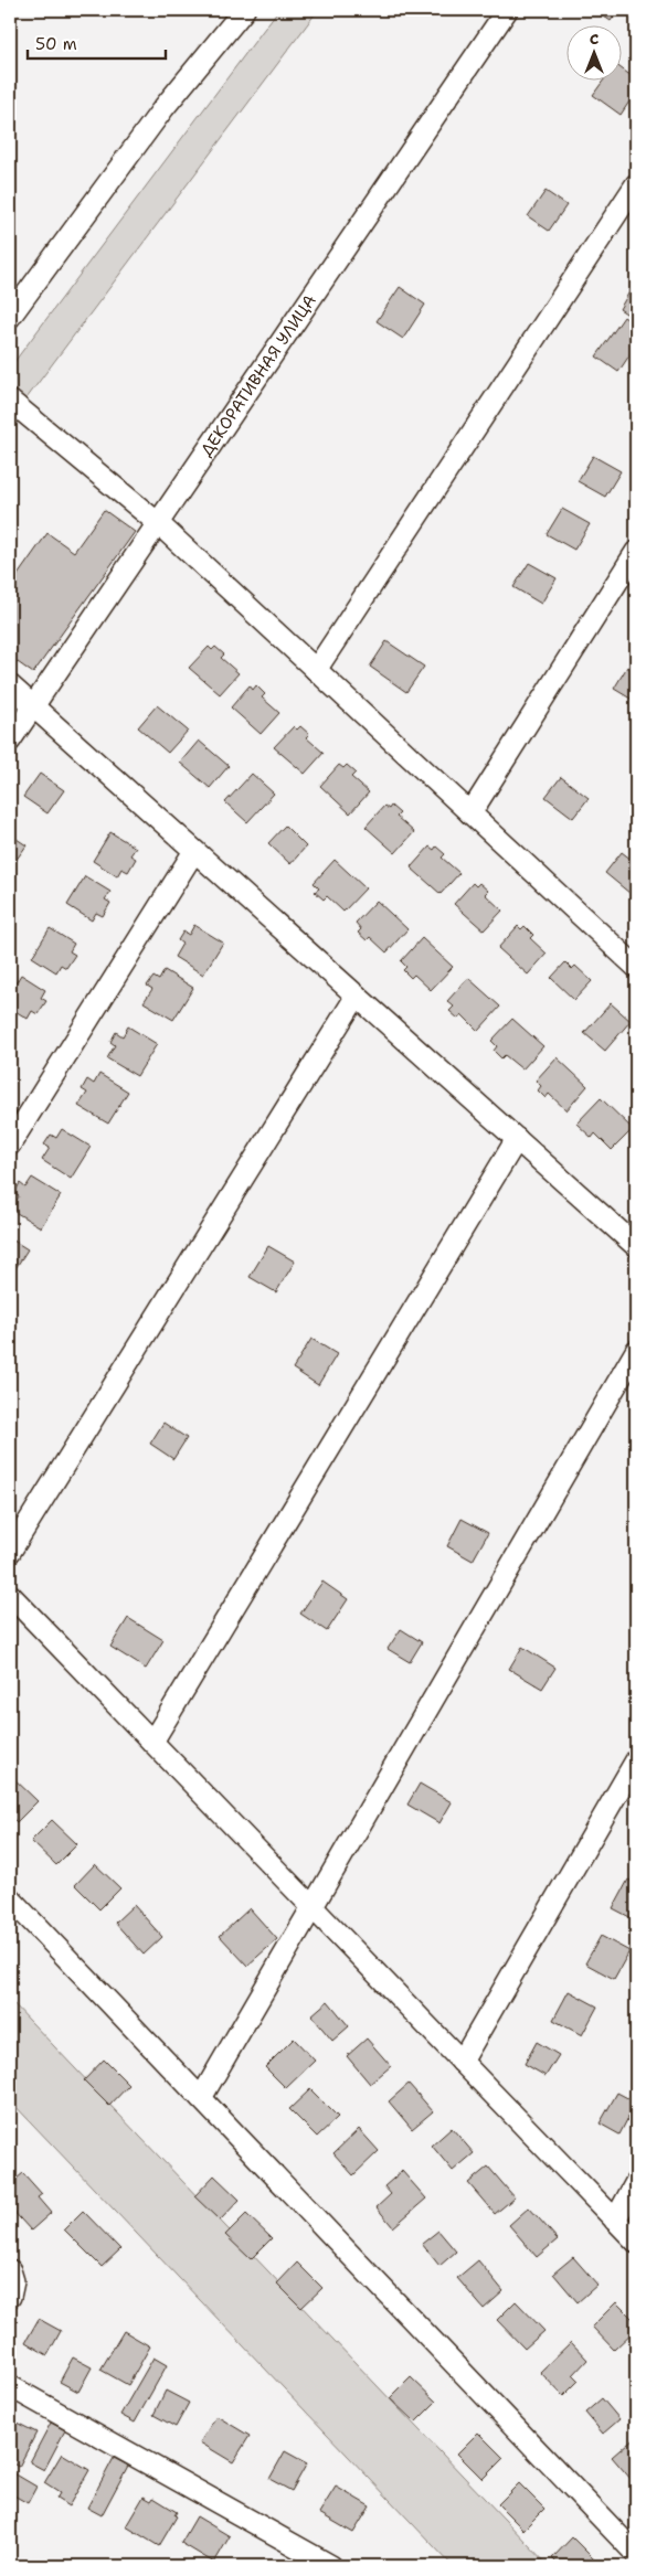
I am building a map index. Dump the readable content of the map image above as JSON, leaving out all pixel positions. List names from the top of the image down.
{
  "streets": {
    "street": ["ДЕКОРАТИВНАЯ УЛИЦА"]
  },
  "scale_bar": "50 m",
  "north": "top"
}
